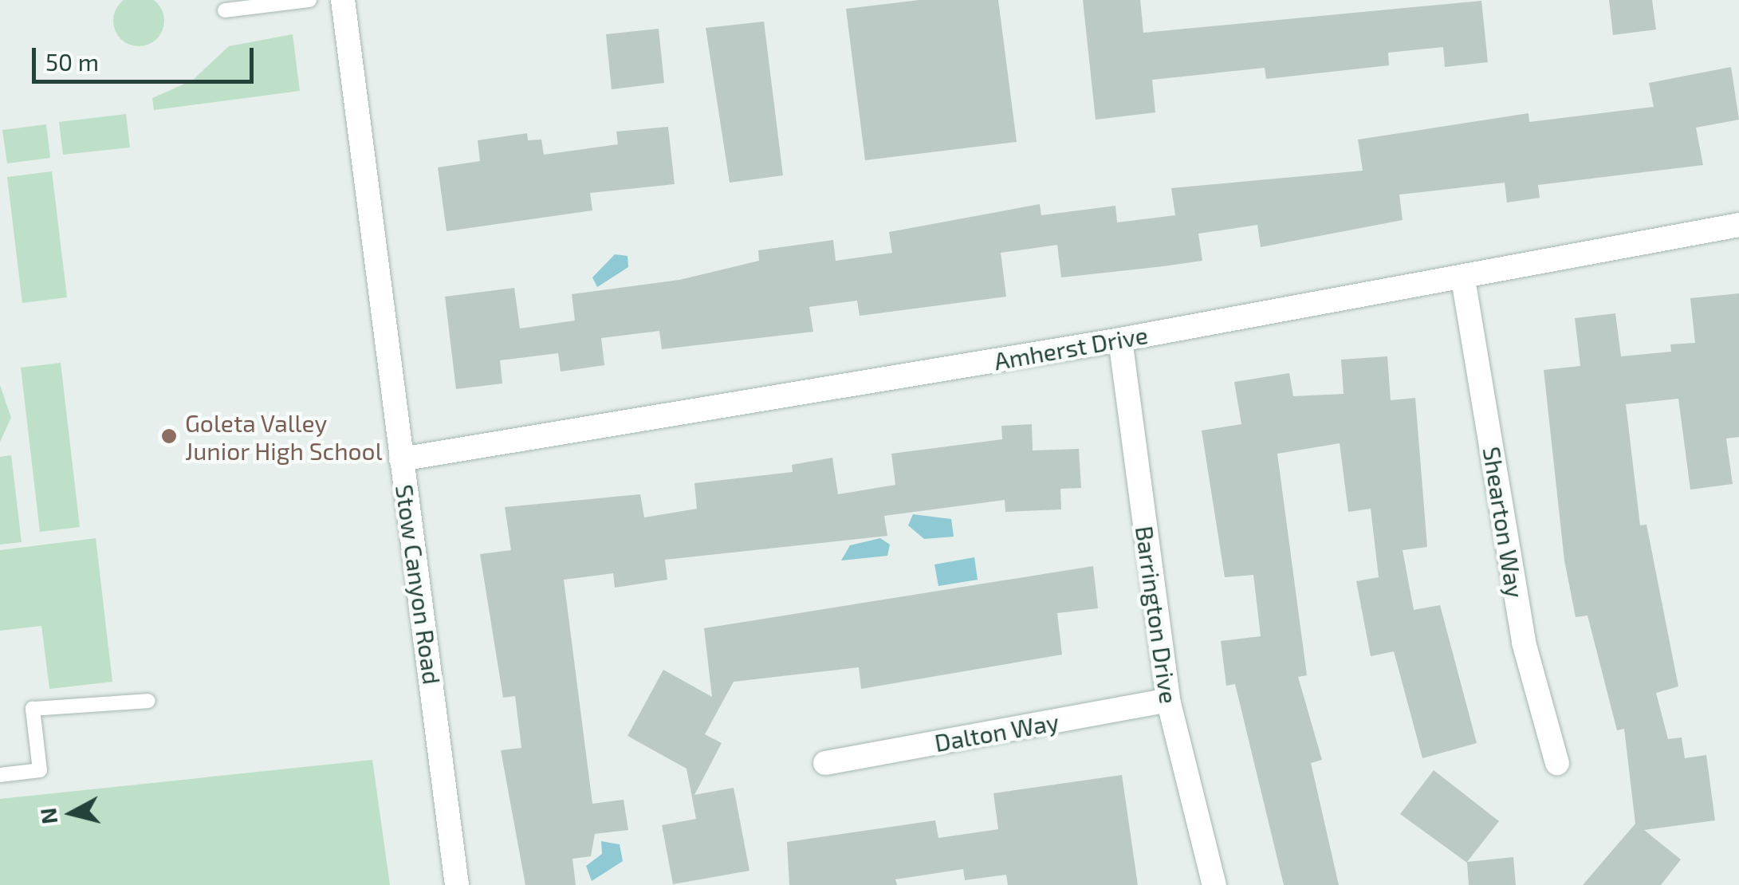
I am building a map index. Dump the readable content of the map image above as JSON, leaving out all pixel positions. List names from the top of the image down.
{
  "streets": {
    "street": [
      "Amherst Drive",
      "Shearton Way",
      "Stow Canyon Road",
      "Barrington Drive",
      "Dalton Way"
    ]
  },
  "crossings": [
    ["Amherst Drive", "Shearton Way"],
    ["Amherst Drive", "Stow Canyon Road"],
    ["Amherst Drive", "Barrington Drive"],
    ["Barrington Drive", "Dalton Way"]
  ],
  "places": ["Goleta Valley Junior High School"],
  "scale_bar": "50 m",
  "north": "left"
}
